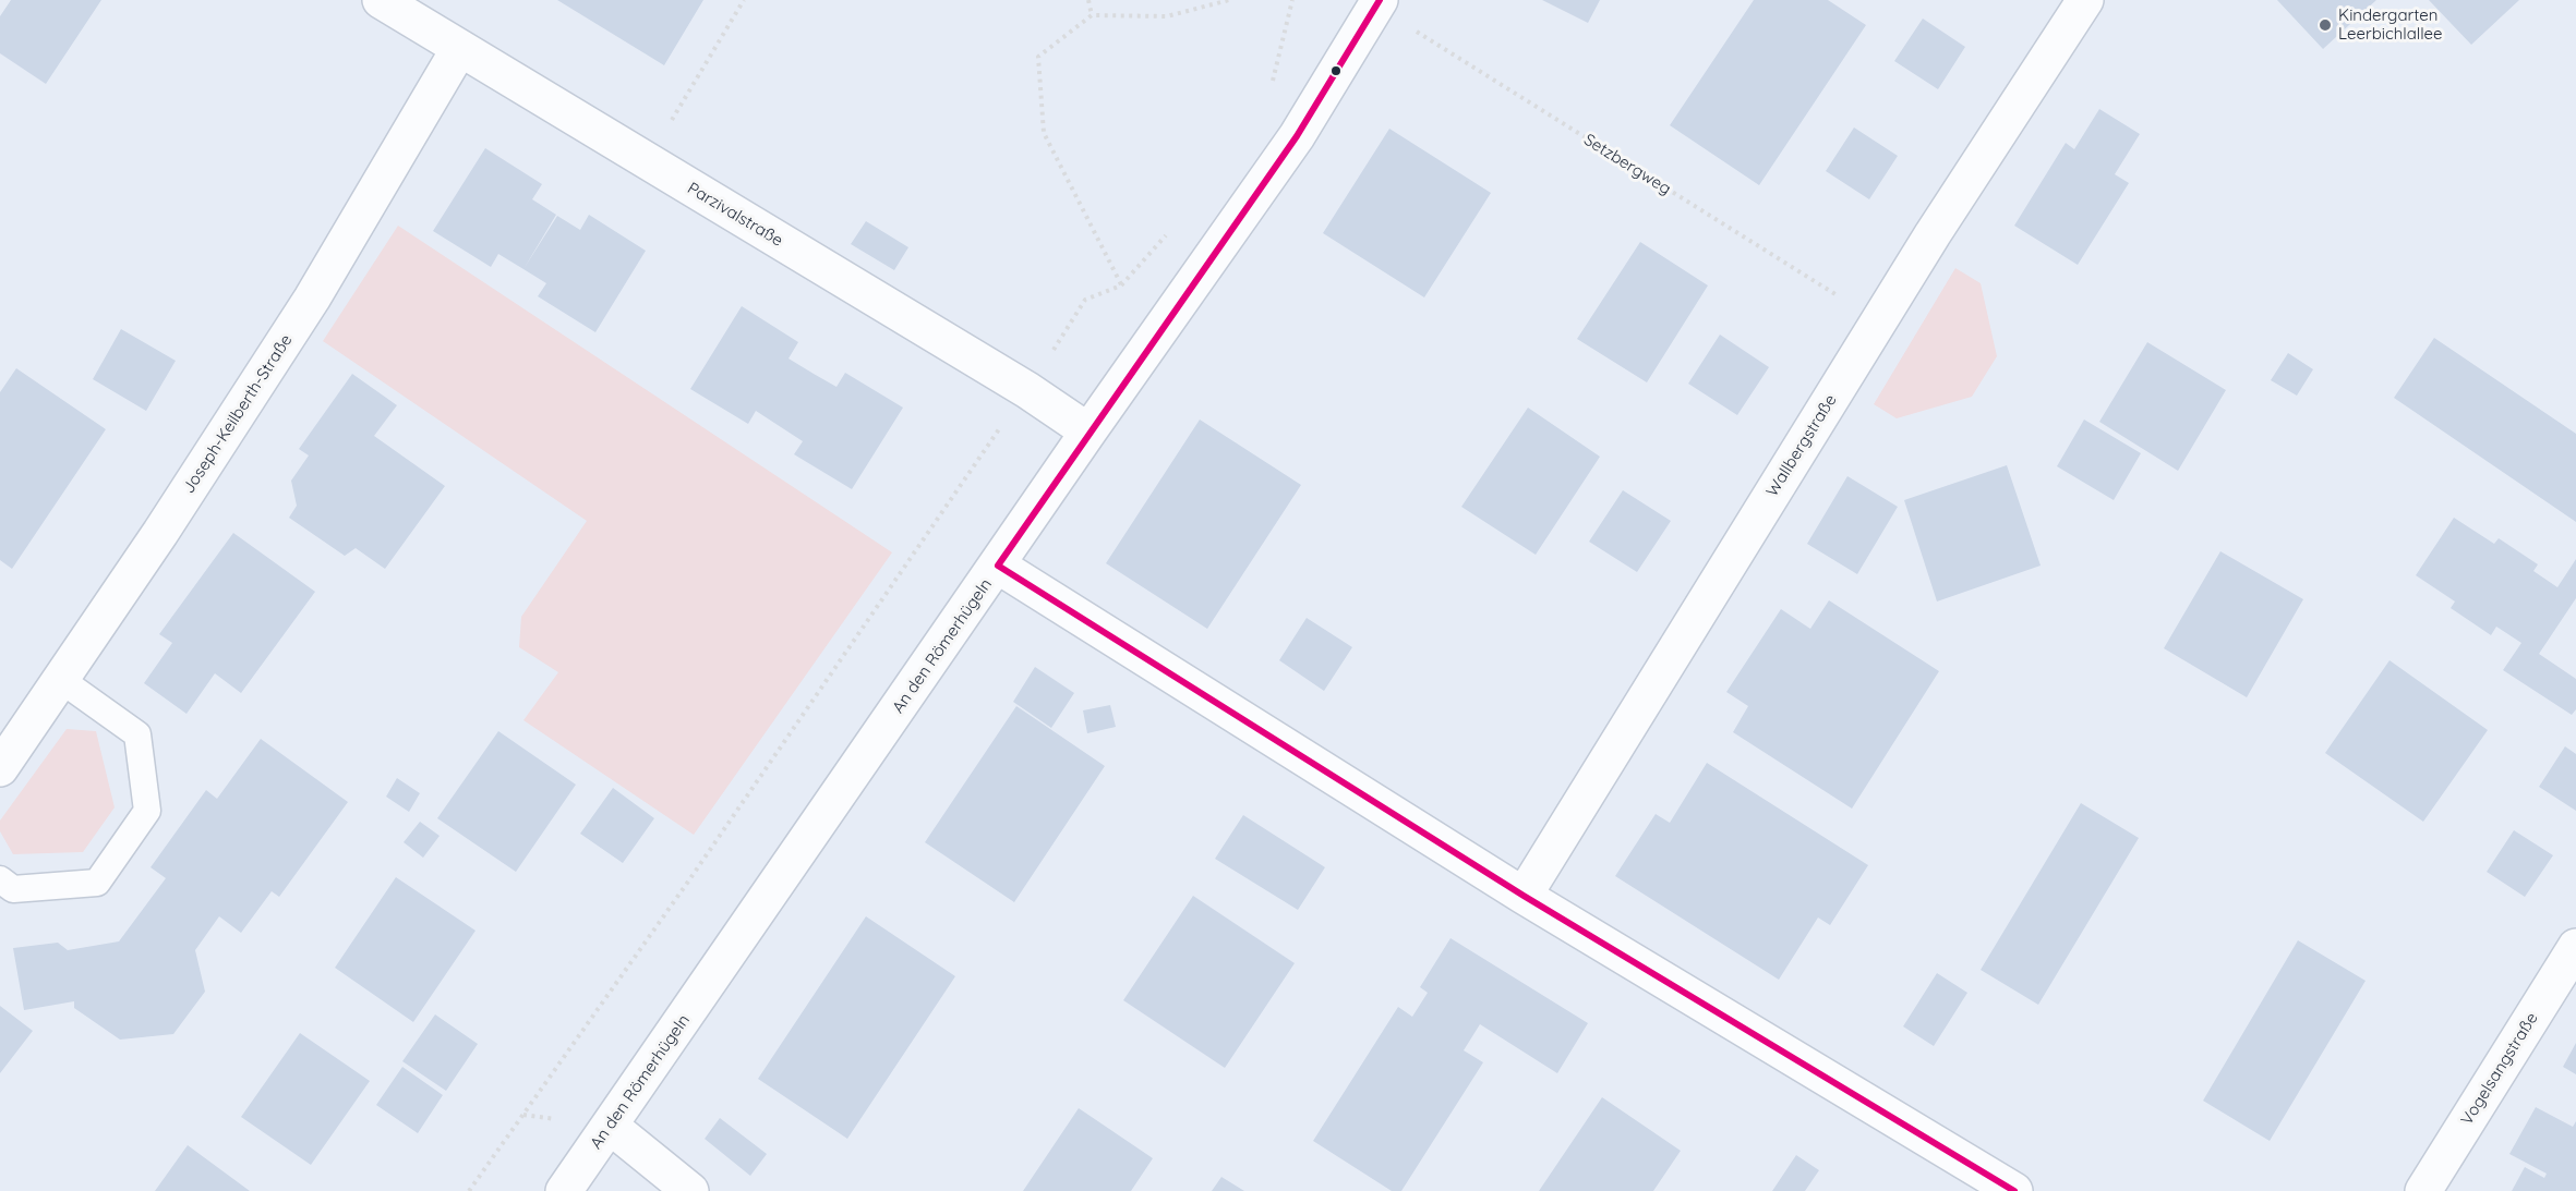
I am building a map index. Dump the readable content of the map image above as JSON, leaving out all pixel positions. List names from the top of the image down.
{
  "streets": {
    "street": [
      "Parzivalstraße",
      "Joseph-Keilberth-Straße",
      "Wallbergstraße",
      "An den Römerhügeln",
      "Vogelsangstraße"
    ],
    "path": ["Setzbergweg"]
  },
  "crossings": [
    ["Setzbergweg", "Wallbergstraße"],
    ["Setzbergweg", "An den Römerhügeln"],
    ["Parzivalstraße", "Joseph-Keilberth-Straße"],
    ["Parzivalstraße", "An den Römerhügeln"]
  ],
  "places": ["Kindergarten Leerbichlallee"]
}
